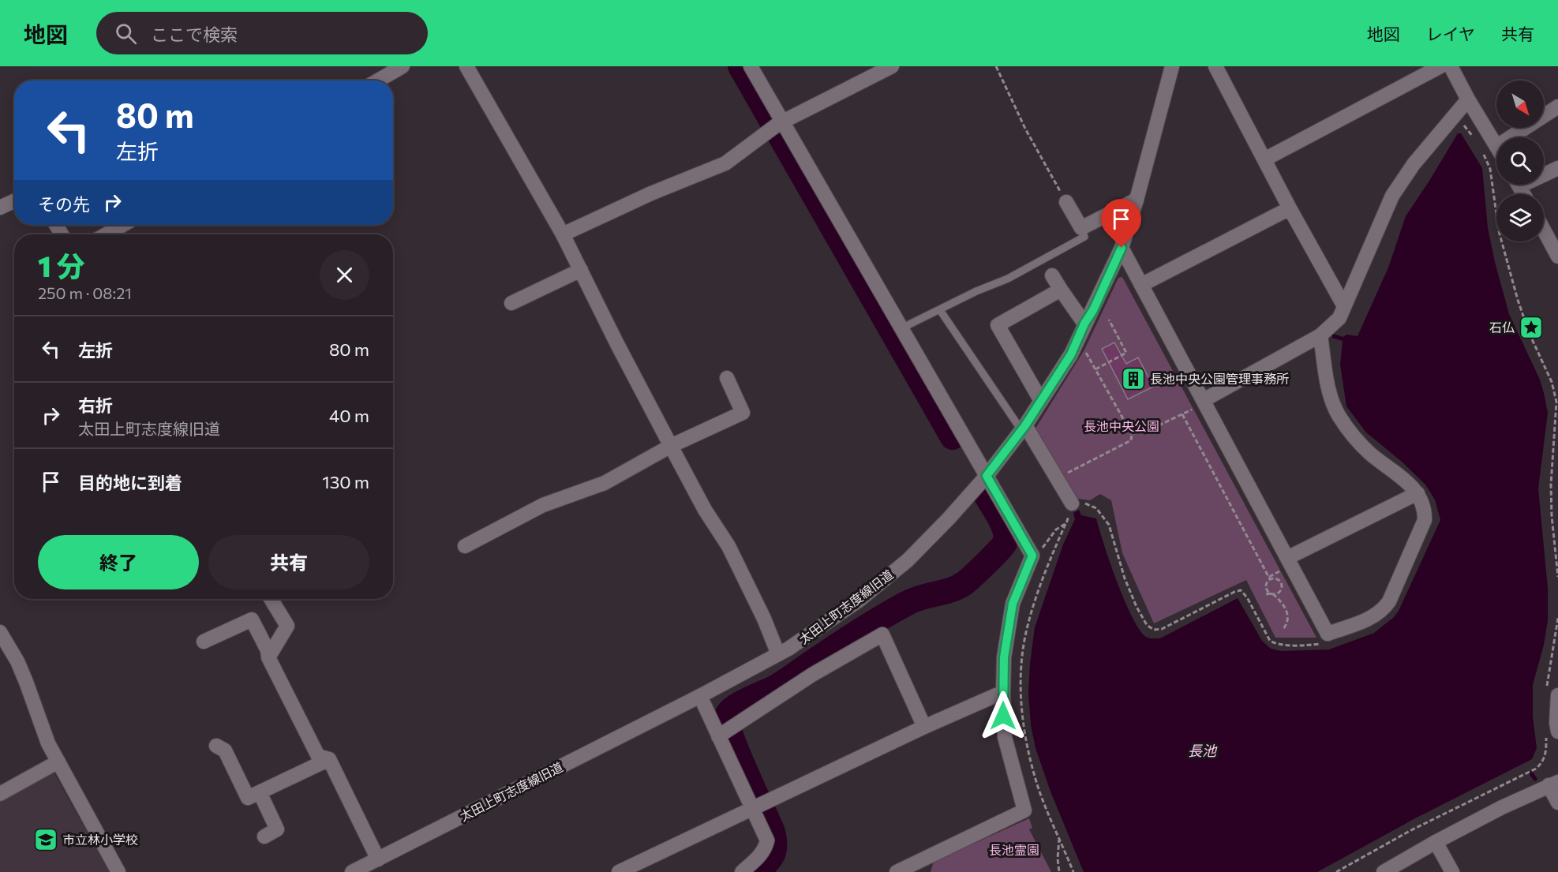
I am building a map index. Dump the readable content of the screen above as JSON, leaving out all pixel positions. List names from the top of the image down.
{
  "streets": {
    "street": ["太田上町志度線旧道"]
  },
  "water": ["長池"],
  "parks": ["長池中央公園", "長池霊園"],
  "places": {
    "place": ["石仏"],
    "building": ["長池中央公園管理事務所"],
    "school or university": ["市立林小学校"]
  },
  "north": "bottom right",
  "page": {
    "header": "地図",
    "search": "ここで検索",
    "nav": ["地図", "レイヤ", "共有"],
    "turn": ["80 m", "左折"],
    "then": "その先",
    "heading": ["1 分", "250 m · 08:21"],
    "list": [
      {
        "name": "左折",
        "value": "80 m"
      },
      {
        "name": "右折",
        "note": "太田上町志度線旧道",
        "value": "40 m"
      },
      {
        "name": "目的地に到着",
        "value": "130 m"
      }
    ],
    "buttons": ["終了", "共有"]
  }
}
